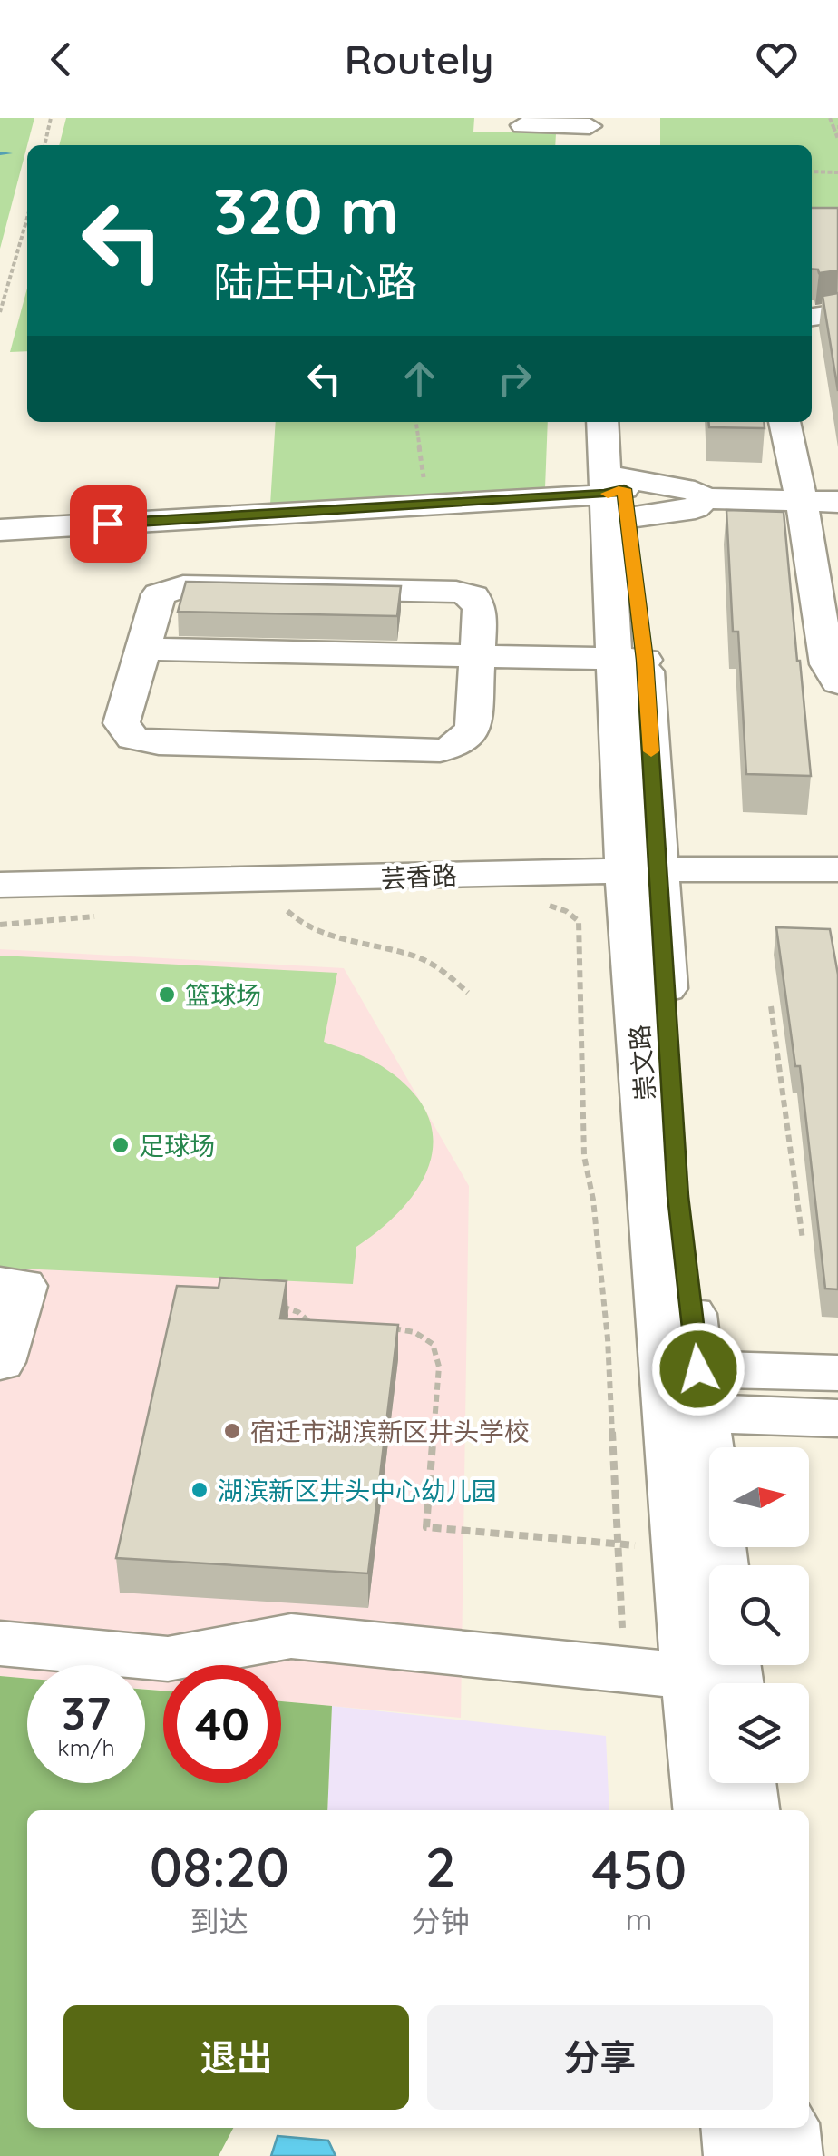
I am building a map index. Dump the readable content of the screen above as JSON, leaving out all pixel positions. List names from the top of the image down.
{
  "streets": {
    "street": ["芸香路", "崇文路"]
  },
  "crossings": [
    ["芸香路", "崇文路"]
  ],
  "places": [
    "篮球场",
    "足球场",
    "宿迁市湖滨新区井头学校",
    "湖滨新区井头中心幼儿园"
  ],
  "north": "right",
  "page": {
    "header": "Routely",
    "turn": ["320 m", "陆庄中心路"],
    "speed": "37 km/h",
    "limit": "40",
    "eta": [
      "08:20",
      "到达",
      "2",
      "分钟",
      "450",
      "m"
    ],
    "buttons": ["退出", "分享"]
  }
}
